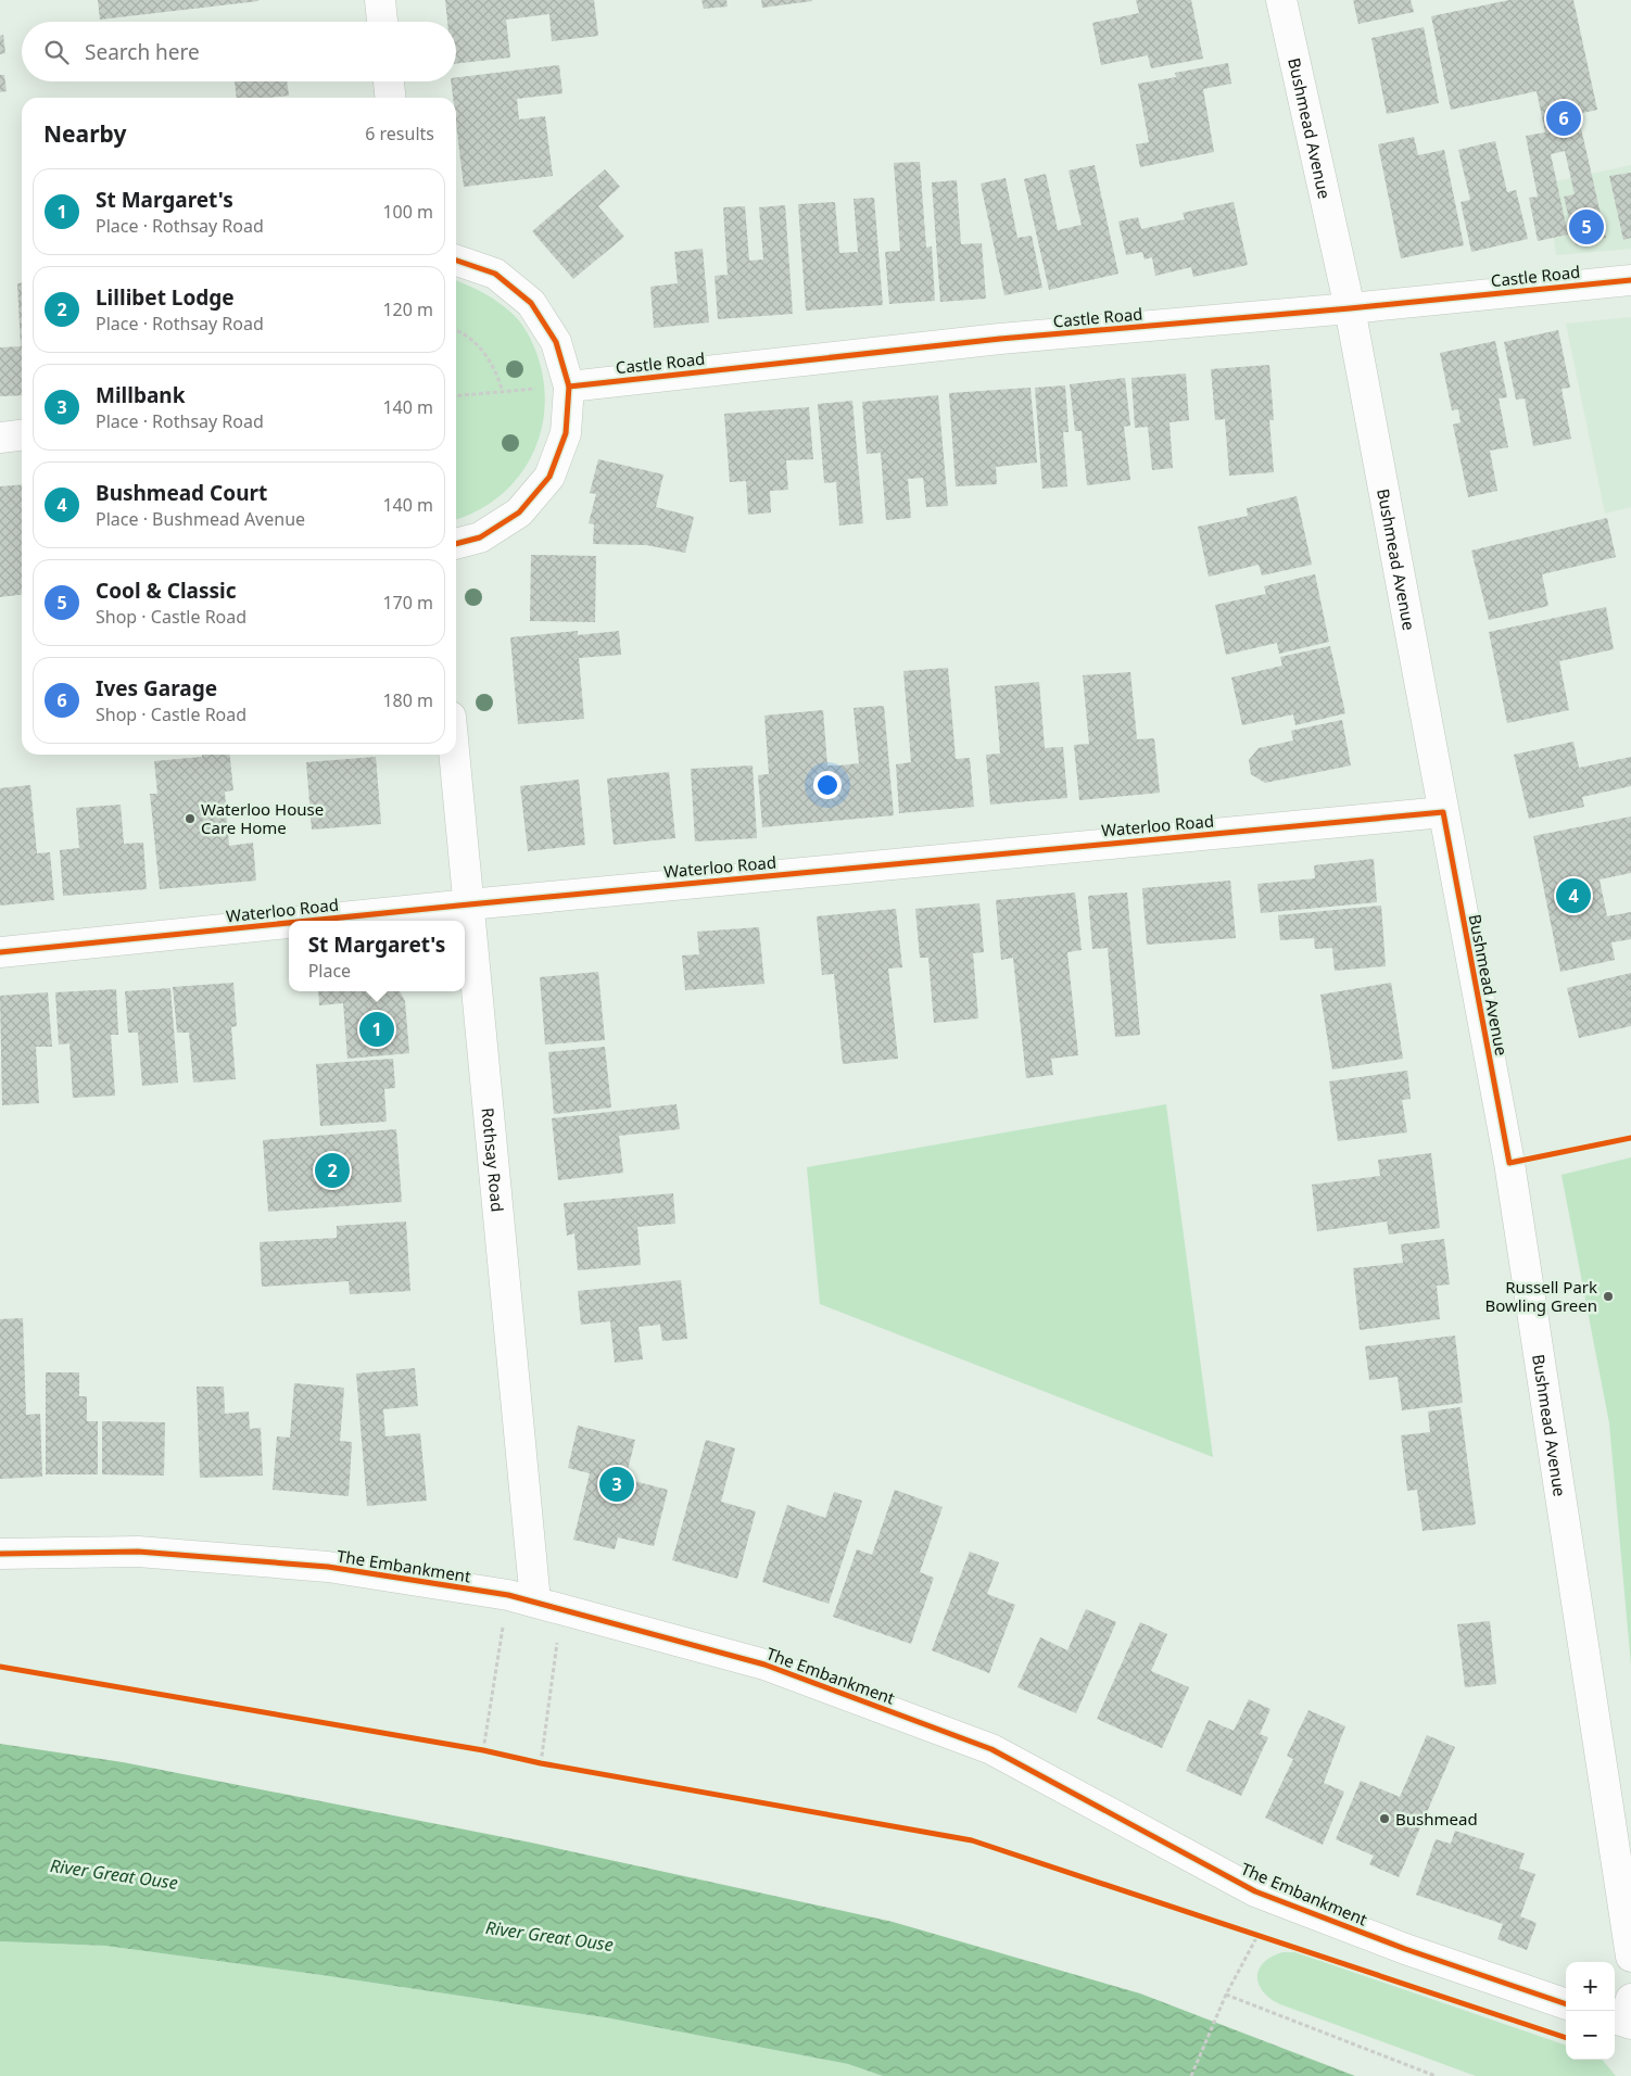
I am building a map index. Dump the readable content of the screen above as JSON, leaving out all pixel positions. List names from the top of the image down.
{
  "streets": {
    "street": [
      "Bushmead Avenue",
      "Castle Road",
      "Waterloo Road",
      "Rothsay Road",
      "The Embankment"
    ]
  },
  "crossings": [
    ["Bushmead Avenue", "Castle Road"],
    ["Bushmead Avenue", "Waterloo Road"],
    ["Waterloo Road", "Rothsay Road"],
    ["Rothsay Road", "The Embankment"]
  ],
  "water": ["River Great Ouse"],
  "places": ["Waterloo House Care Home", "Russell Park Bowling Green", "Bushmead"],
  "page": {
    "search": "Search here",
    "heading": ["Nearby", "6 results"],
    "pins": [
      "6",
      "5",
      "4",
      "1",
      "2",
      "3"
    ],
    "list": [
      {
        "mark": "1",
        "name": "St Margaret's",
        "note": "Place · Rothsay Road",
        "value": "100 m"
      },
      {
        "mark": "2",
        "name": "Lillibet Lodge",
        "note": "Place · Rothsay Road",
        "value": "120 m"
      },
      {
        "mark": "3",
        "name": "Millbank",
        "note": "Place · Rothsay Road",
        "value": "140 m"
      },
      {
        "mark": "4",
        "name": "Bushmead Court",
        "note": "Place · Bushmead Avenue",
        "value": "140 m"
      },
      {
        "mark": "5",
        "name": "Cool & Classic",
        "note": "Shop · Castle Road",
        "value": "170 m"
      },
      {
        "mark": "6",
        "name": "Ives Garage",
        "note": "Shop · Castle Road",
        "value": "180 m"
      }
    ],
    "popup": ["St Margaret's", "Place"],
    "map_buttons": ["+", "−"]
  }
}
